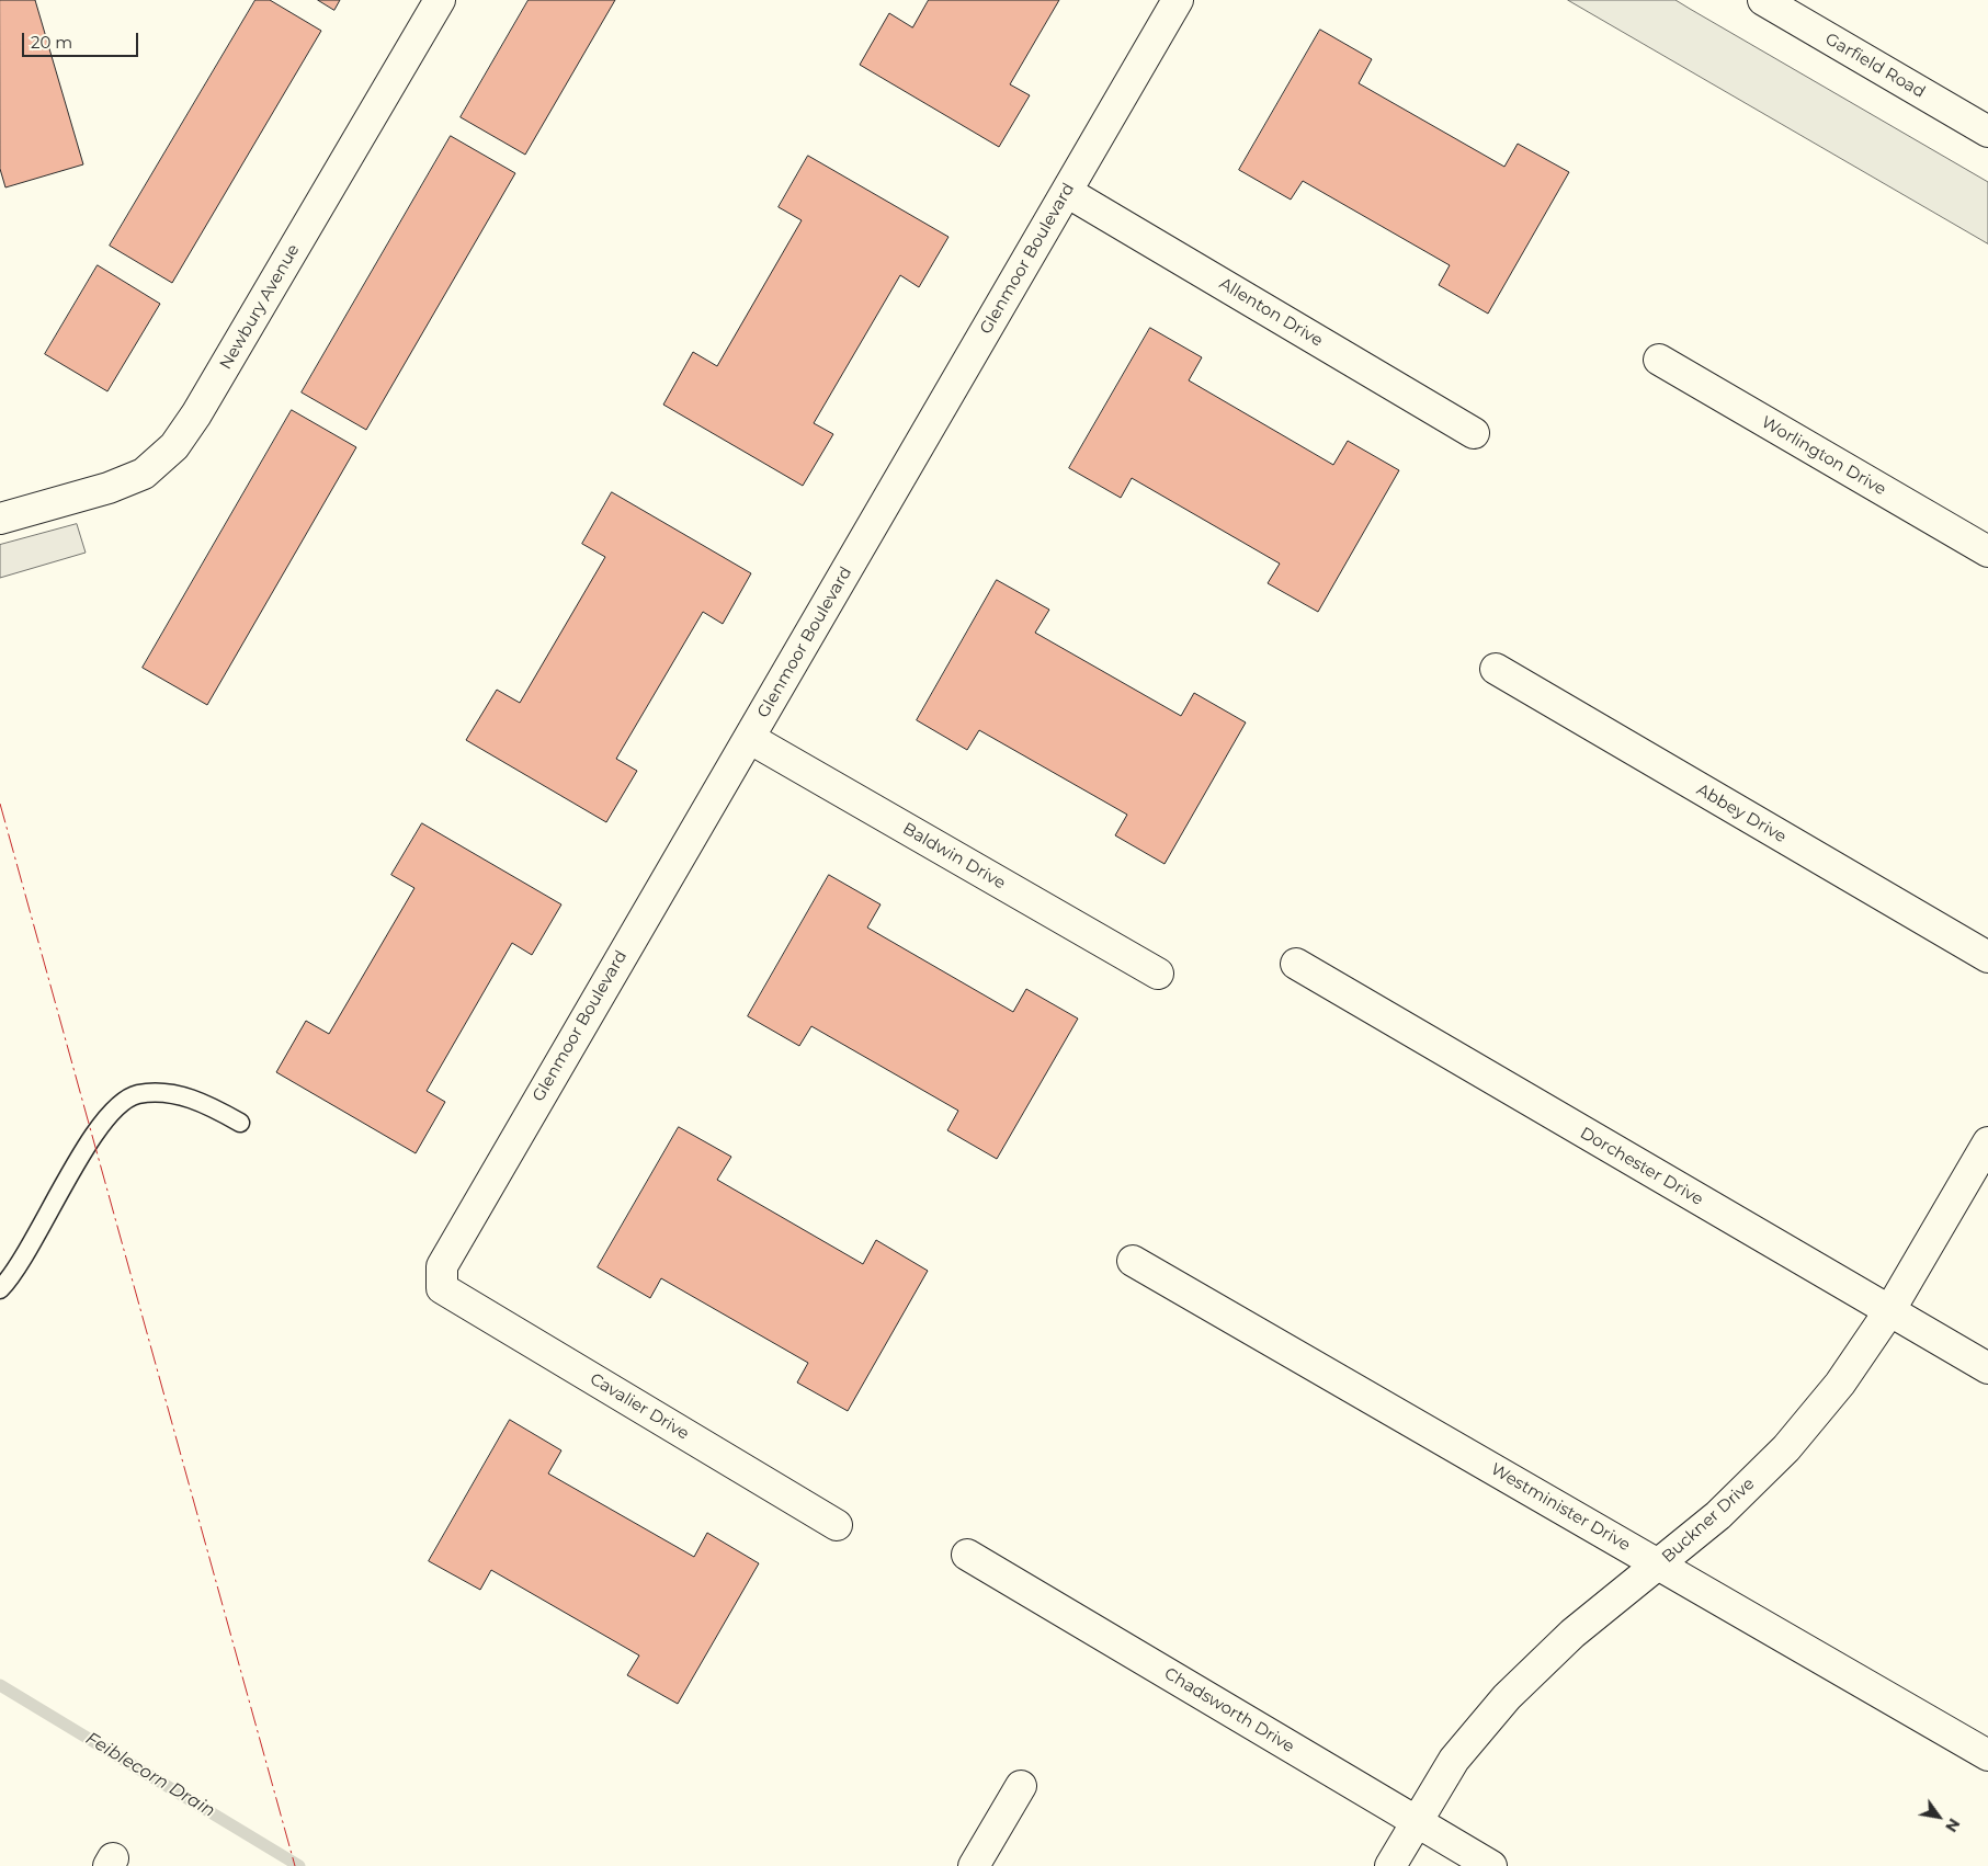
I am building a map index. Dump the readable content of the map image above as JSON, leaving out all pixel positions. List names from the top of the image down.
{
  "streets": {
    "street": [
      "Garfield Road",
      "Glenmoor Boulevard",
      "Newbury Avenue",
      "Allenton Drive",
      "Worlington Drive",
      "Abbey Drive",
      "Baldwin Drive",
      "Dorchester Drive",
      "Cavalier Drive",
      "Westminister Drive",
      "Buckner Drive",
      "Chadsworth Drive"
    ]
  },
  "crossings": [
    ["Glenmoor Boulevard", "Allenton Drive"],
    ["Glenmoor Boulevard", "Baldwin Drive"],
    ["Glenmoor Boulevard", "Cavalier Drive"],
    ["Dorchester Drive", "Buckner Drive"],
    ["Westminister Drive", "Buckner Drive"],
    ["Buckner Drive", "Chadsworth Drive"]
  ],
  "water": ["Feiblecorn Drain"],
  "scale_bar": "20 m",
  "north": "bottom right"
}
